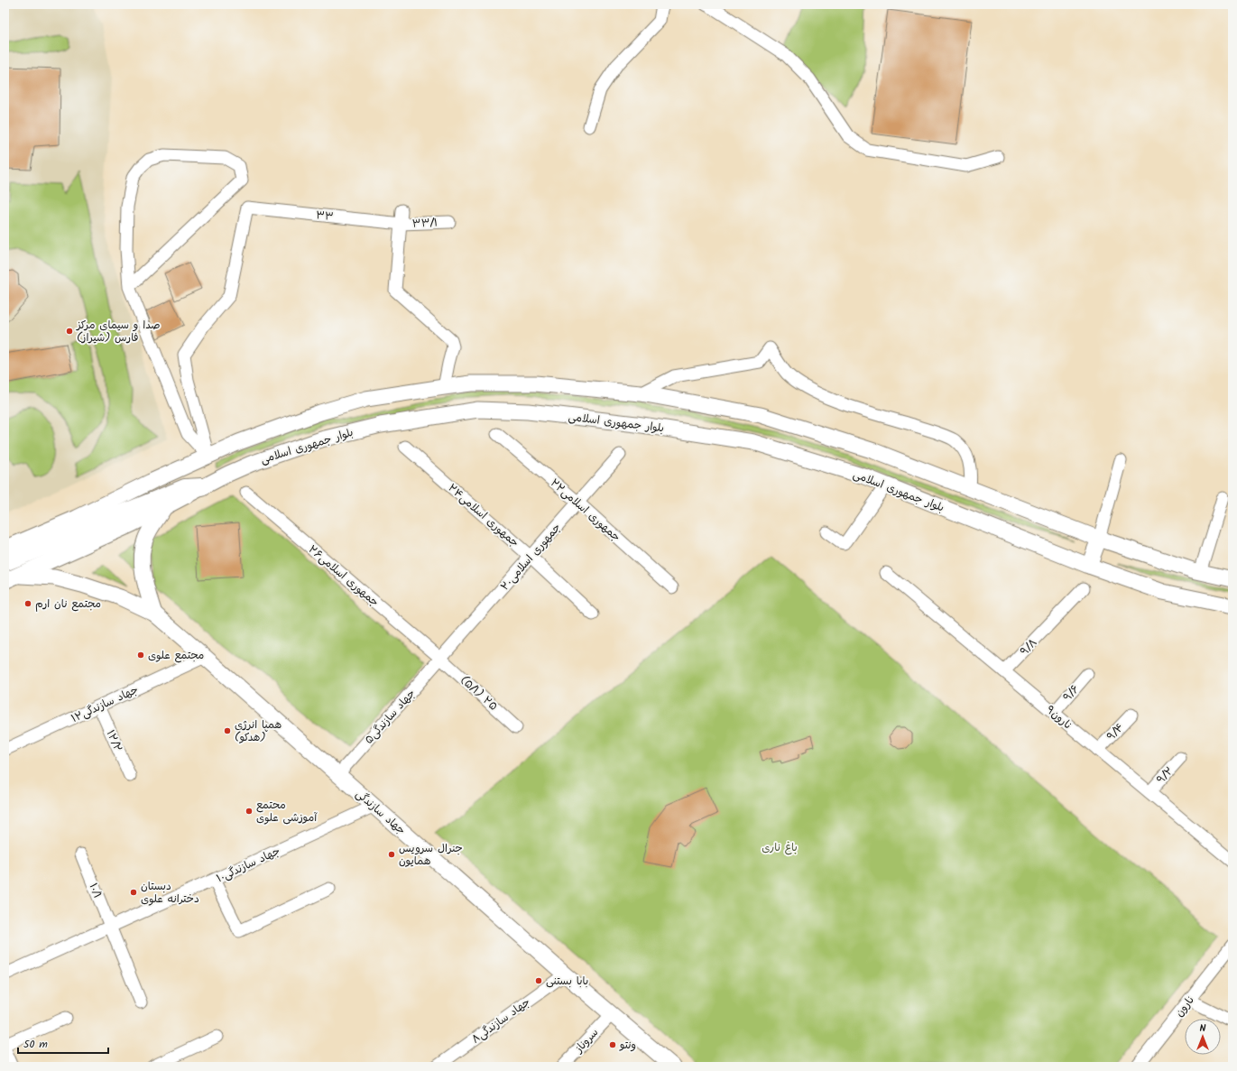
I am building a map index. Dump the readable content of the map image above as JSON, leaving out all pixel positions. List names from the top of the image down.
{
  "streets": {
    "main road": ["بلوار جمهوری اسلامی", "جهاد سازندگی"],
    "street": [
      "۳۳",
      "۳۳/۱",
      "جمهوری اسلامی۲۲",
      "جمهوری اسلامی۲۴",
      "جمهوری اسلامی۲۰",
      "جمهوری اسلامی۲۶",
      "۹/۸",
      "(۵/۱) ۲۵",
      "۹/۶",
      "جهاد سازندگی۱۲",
      "جهاد سازندگی۵",
      "نارون۹",
      "۹/۴",
      "۱۲/۲",
      "۹/۲",
      "جهاد سازندگی۱۰",
      "۱۰/۱",
      "نارون",
      "جهاد سازندگی۸",
      "سروناز"
    ]
  },
  "crossings": [
    ["۳۳", "۳۳/۱"],
    ["بلوار جمهوری اسلامی", "جهاد سازندگی"],
    ["جمهوری اسلامی۲۲", "جمهوری اسلامی۲۰"],
    ["جمهوری اسلامی۲۴", "جمهوری اسلامی۲۰"],
    ["جمهوری اسلامی۲۰", "جمهوری اسلامی۲۶"],
    ["جمهوری اسلامی۲۰", "(۵/۱) ۲۵"],
    ["جمهوری اسلامی۲۰", "جهاد سازندگی۵"],
    ["جمهوری اسلامی۲۶", "(۵/۱) ۲۵"],
    ["جمهوری اسلامی۲۶", "جهاد سازندگی۵"],
    ["۹/۸", "نارون۹"],
    ["(۵/۱) ۲۵", "جهاد سازندگی۵"],
    ["۹/۶", "نارون۹"],
    ["جهاد سازندگی۱۲", "۱۲/۲"],
    ["جهاد سازندگی۱۲", "جهاد سازندگی"],
    ["جهاد سازندگی۵", "جهاد سازندگی"],
    ["نارون۹", "۹/۴"],
    ["نارون۹", "۹/۲"],
    ["جهاد سازندگی", "جهاد سازندگی۱۰"],
    ["جهاد سازندگی", "جهاد سازندگی۸"],
    ["جهاد سازندگی", "سروناز"],
    ["جهاد سازندگی۱۰", "۱۰/۱"]
  ],
  "parks": ["باغ ناری"],
  "places": [
    "صدا و سیمای مرکز فارس (شیراز)",
    "مجتمع نان ارم",
    "مجتمع علوی",
    "همپا انرژی (هدکو)",
    "محتمع آموزشی علوی",
    "جنرال سرویس همایون",
    "دبستان دخترانه علوی",
    "بابا بستنی",
    "ونتو"
  ],
  "scale_bar": "50 m",
  "north": "top"
}
